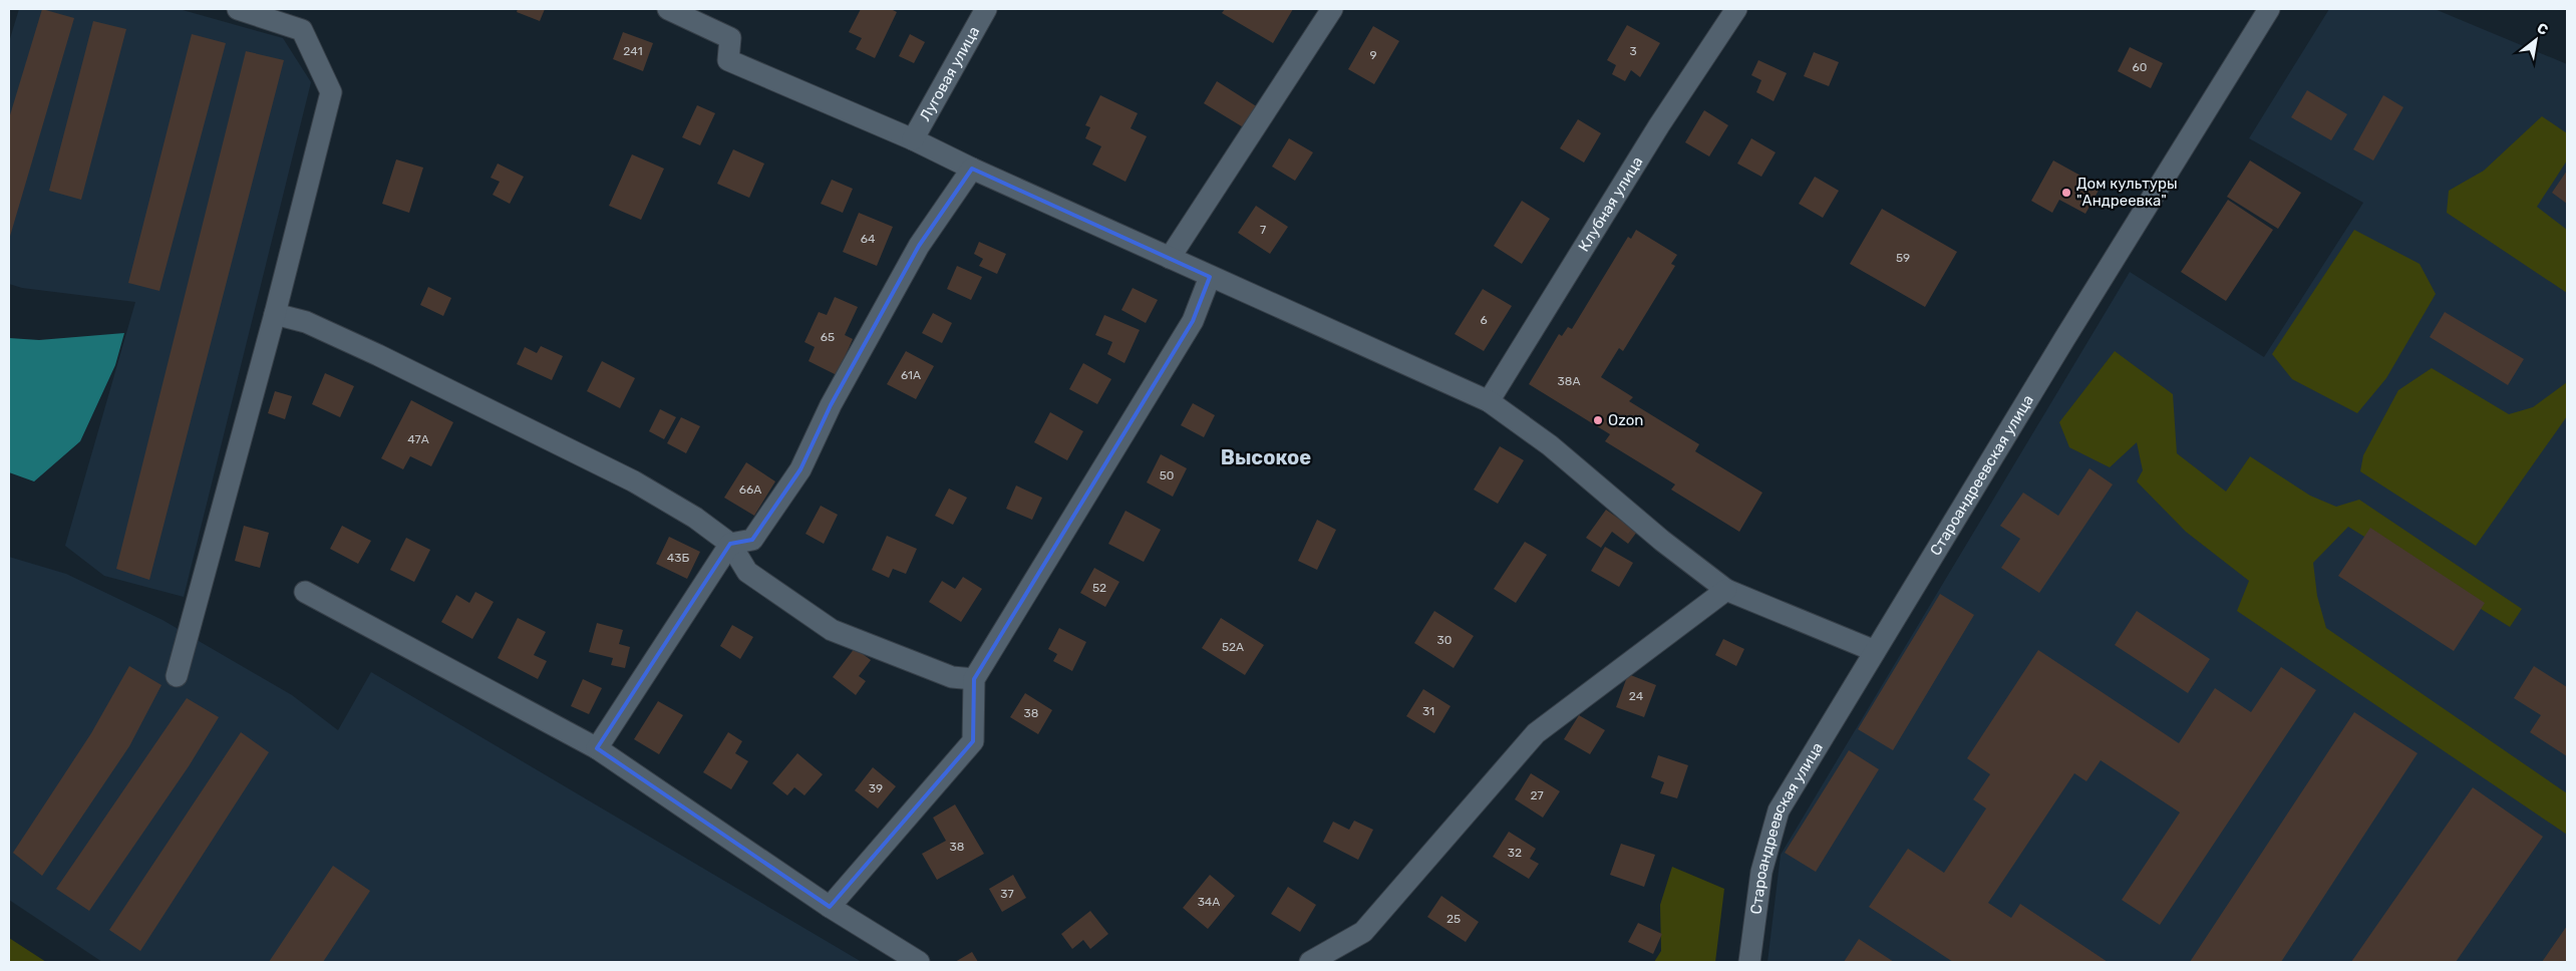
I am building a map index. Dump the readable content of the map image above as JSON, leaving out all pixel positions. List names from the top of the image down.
{
  "streets": {
    "street": ["Луговая улица", "Клубная улица", "Староандреевская улица"]
  },
  "districts": ["Высокое"],
  "places": ["Дом культуры \"Андреевка\"", "Ozon"],
  "house_numbers": [
    "241",
    "3",
    "9",
    "60",
    "7",
    "64",
    "59",
    "6",
    "65",
    "61А",
    "38А",
    "47А",
    "50",
    "66А",
    "43Б",
    "52",
    "30",
    "52А",
    "24",
    "31",
    "38",
    "39",
    "27",
    "38",
    "32",
    "37",
    "34А",
    "25"
  ],
  "north": "top right"
}
